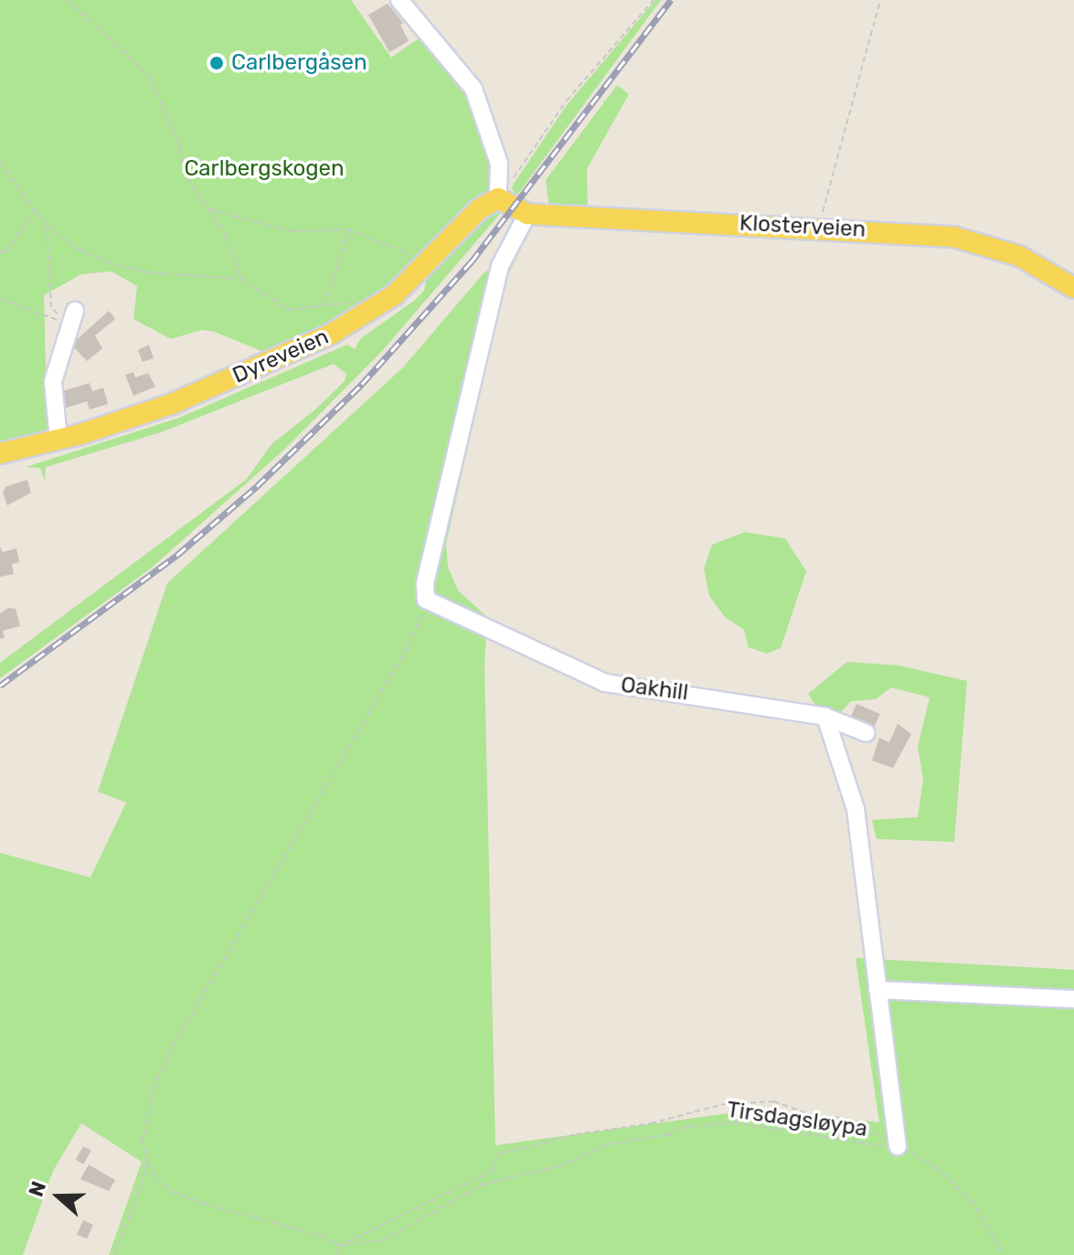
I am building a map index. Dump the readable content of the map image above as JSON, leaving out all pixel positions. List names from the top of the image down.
{
  "streets": {
    "main road": ["Klosterveien", "Dyreveien"],
    "street": ["Oakhill"],
    "path": ["Tirsdagsløypa"]
  },
  "parks": ["Carlbergskogen"],
  "places": ["Carlbergåsen"],
  "north": "left"
}
